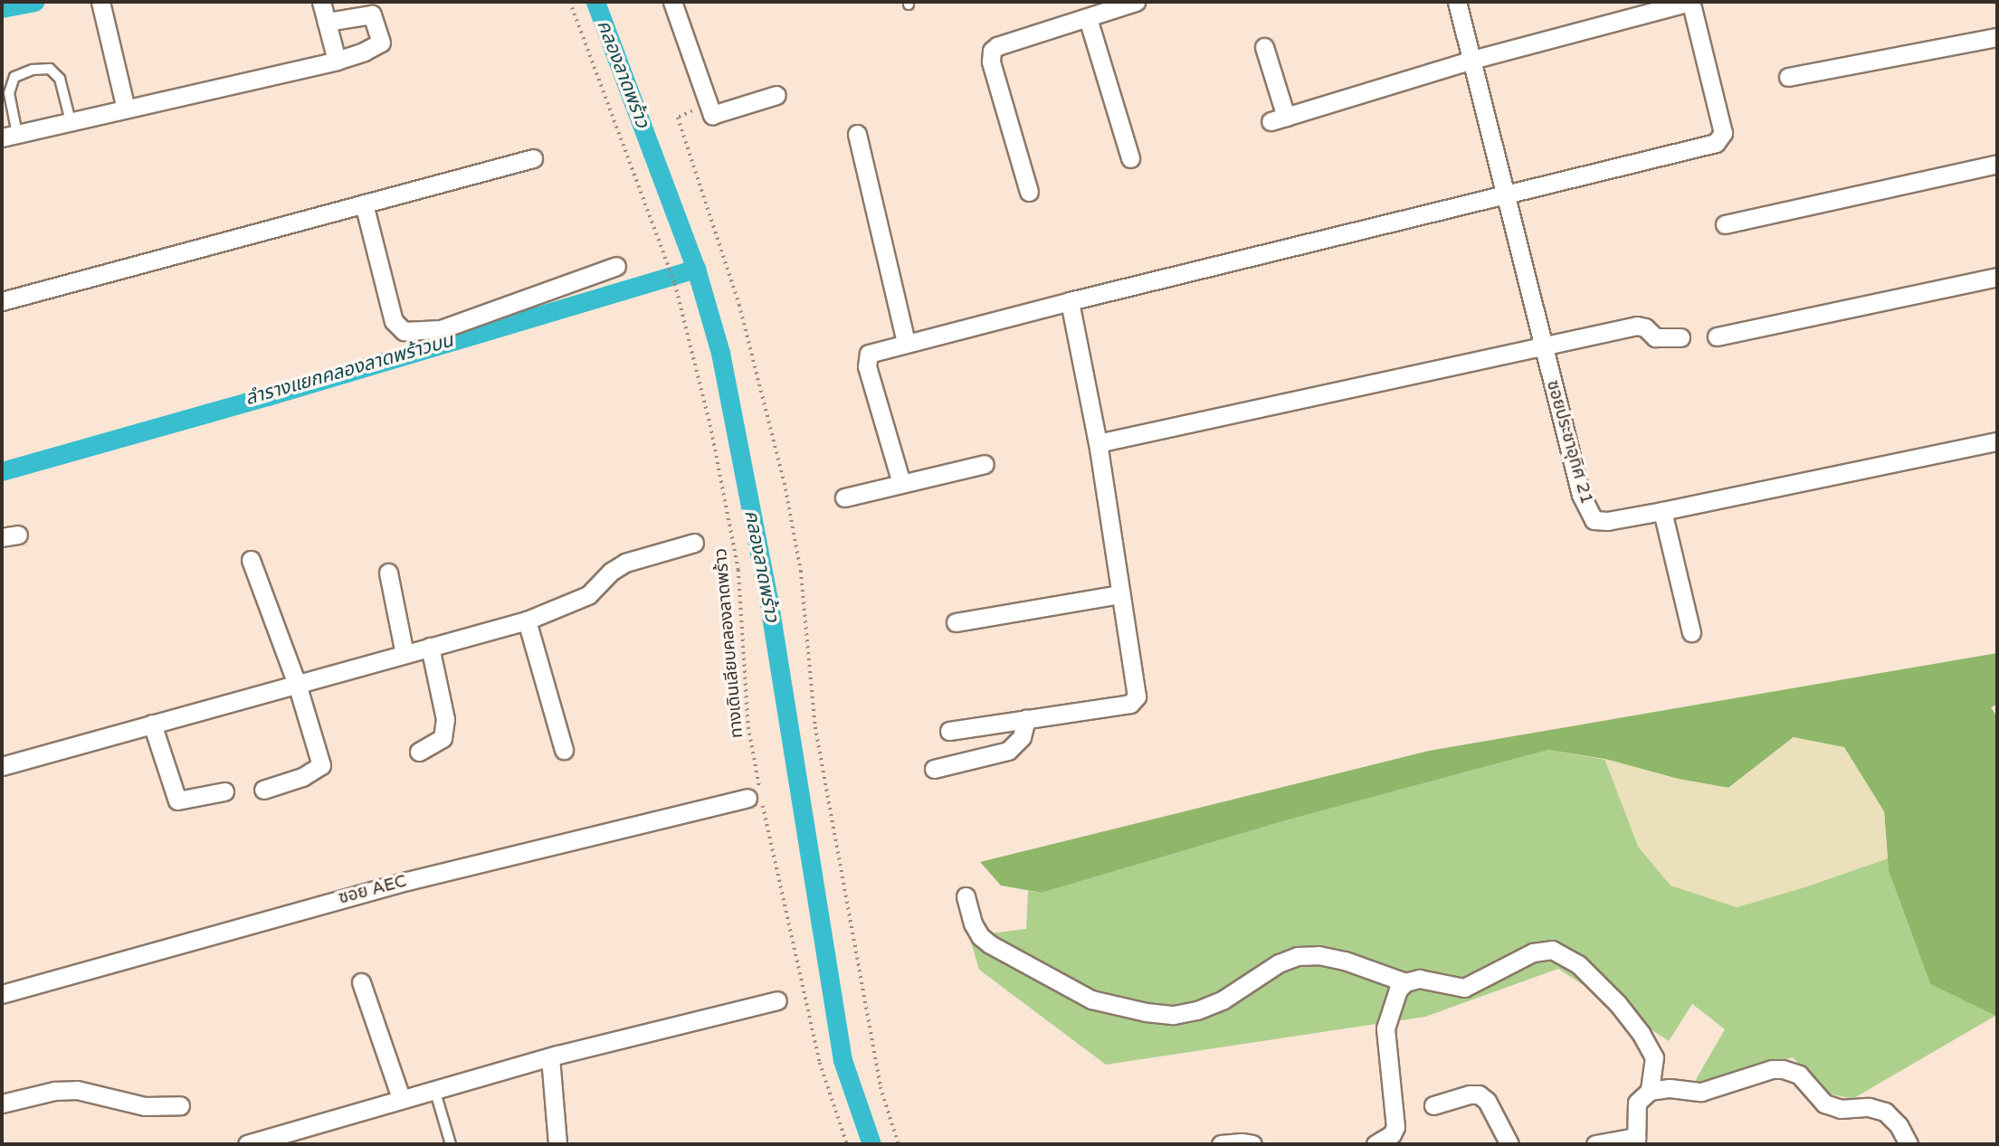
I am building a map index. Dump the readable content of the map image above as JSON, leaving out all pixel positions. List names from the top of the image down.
{
  "streets": {
    "street": ["ซอยประชาอุทิศ 21", "ซอย AEC"],
    "path": ["ทางเดินเลียบคลองลาดพร้าว"]
  },
  "water": ["คลองลาดพร้าว", "ลำรางแยกคลองลาดพร้าวบน"]
}
